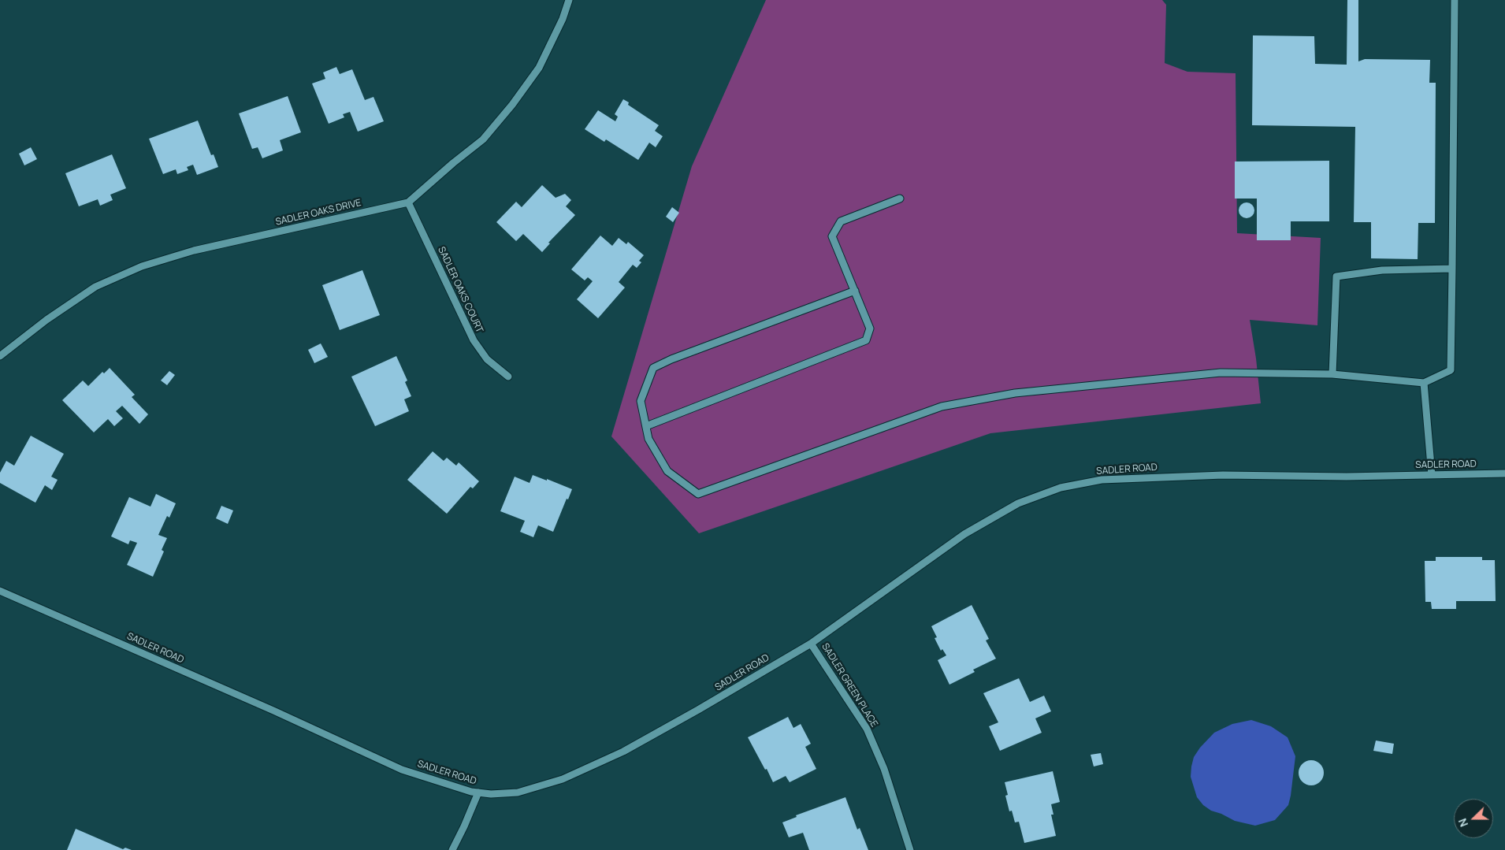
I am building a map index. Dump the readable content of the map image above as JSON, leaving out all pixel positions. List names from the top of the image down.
{
  "streets": {
    "street": [
      "SADLER OAKS DRIVE",
      "SADLER OAKS COURT",
      "SADLER ROAD",
      "SADLER GREEN PLACE"
    ]
  },
  "crossings": [
    ["SADLER OAKS DRIVE", "SADLER OAKS COURT"],
    ["SADLER ROAD", "SADLER GREEN PLACE"]
  ],
  "north": "left"
}
